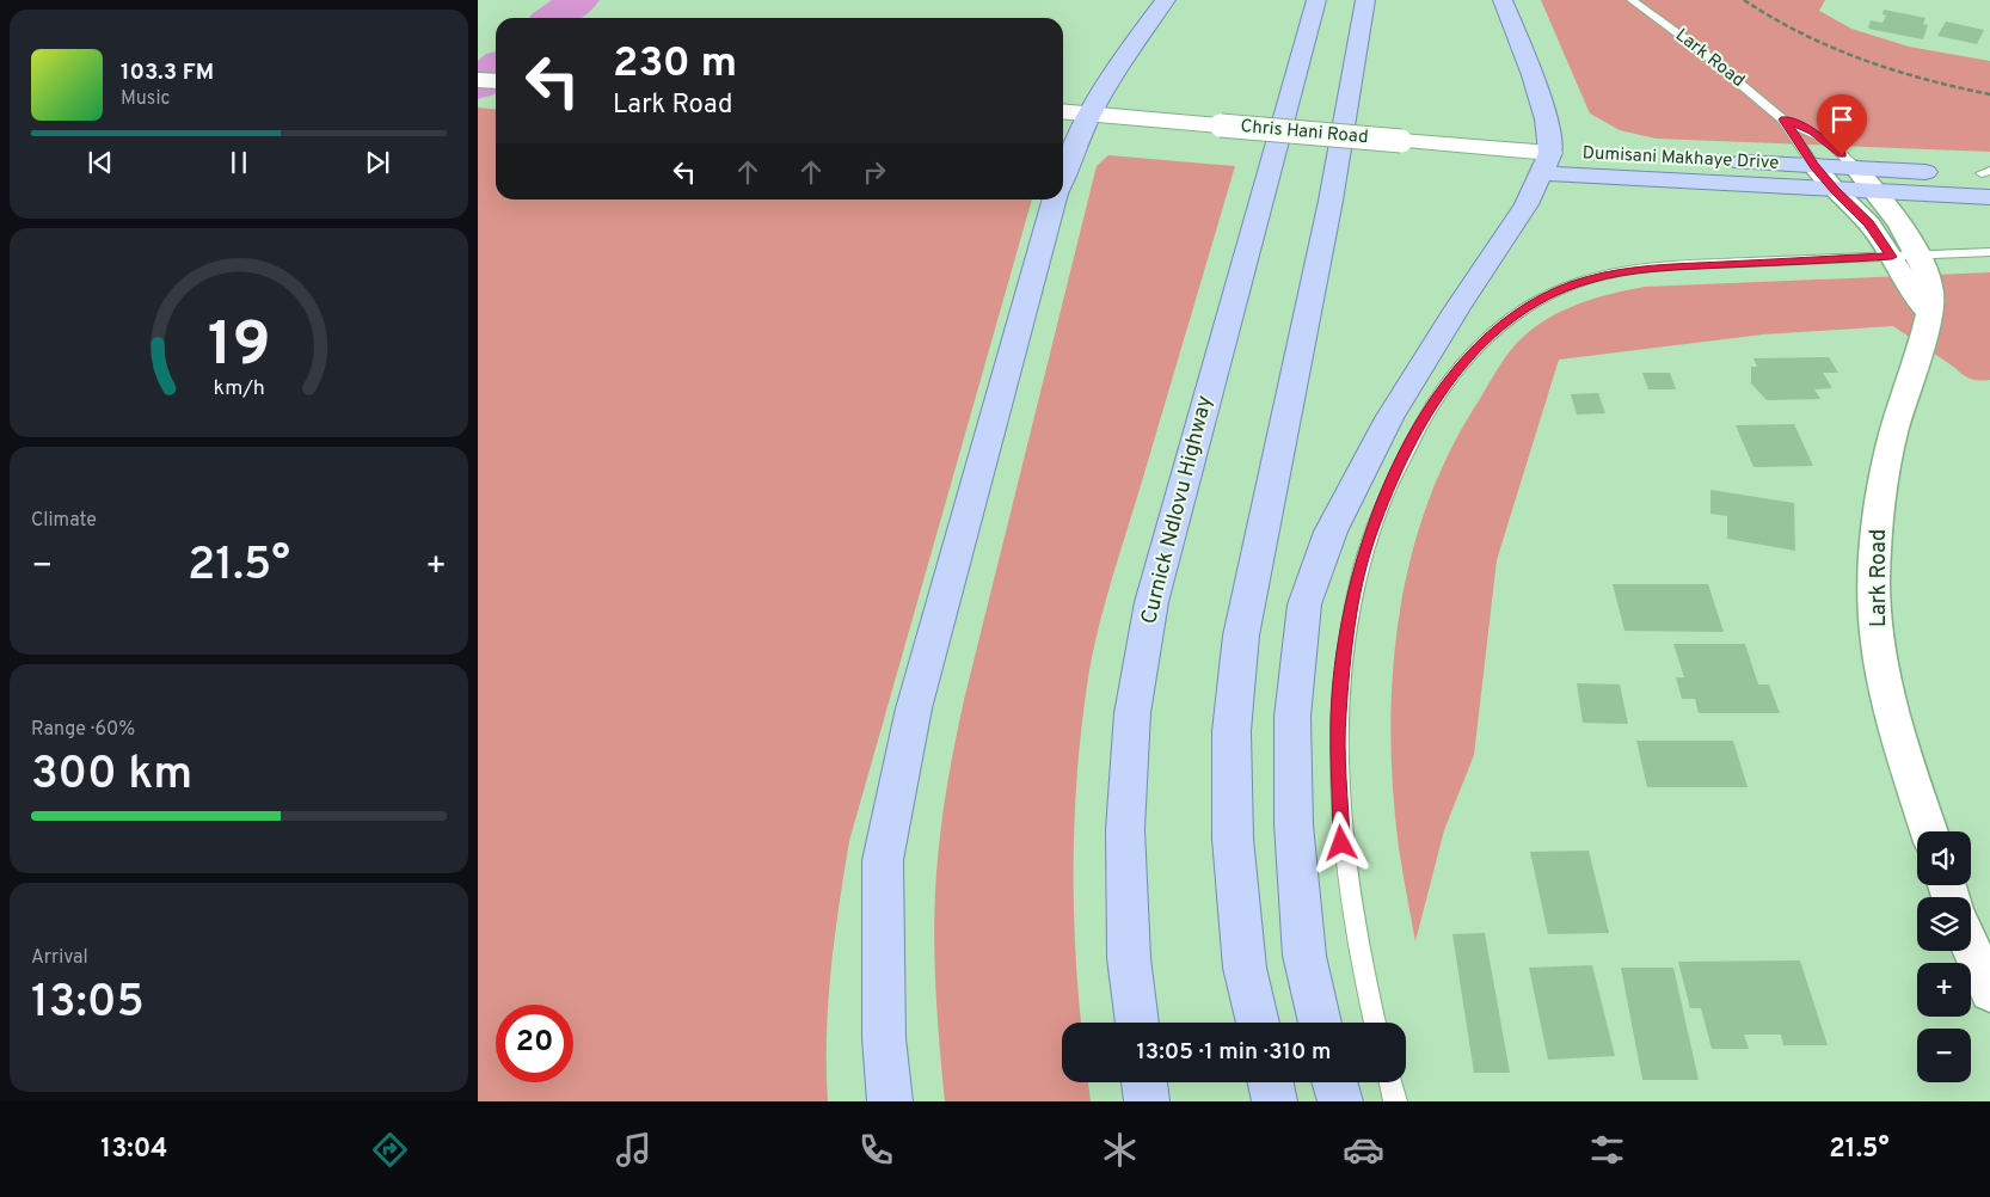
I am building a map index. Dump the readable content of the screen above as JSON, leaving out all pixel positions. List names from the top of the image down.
{
  "streets": {
    "main road": ["Chris Hani Road", "Dumisani Makhaye Drive", "Curnick Ndlovu Highway"],
    "street": ["Lark Road"]
  },
  "crossings": [
    ["Lark Road", "Dumisani Makhaye Drive"],
    ["Chris Hani Road", "Dumisani Makhaye Drive"]
  ],
  "page": {
    "turn": ["230 m", "Lark Road"],
    "song": ["103.3 FM", "Music"],
    "tile": [
      "Climate",
      ["Range · 60%", "300 km"],
      ["Arrival", "13:05"]
    ],
    "heat": ["−", "21.5°", "+"],
    "map_buttons": ["+", "−"],
    "limit": "20",
    "trip": "13:05 · 1 min · 310 m",
    "tabs": ["13:04", "21.5°"],
    "gauge": ["19", "km/h"]
  }
}
